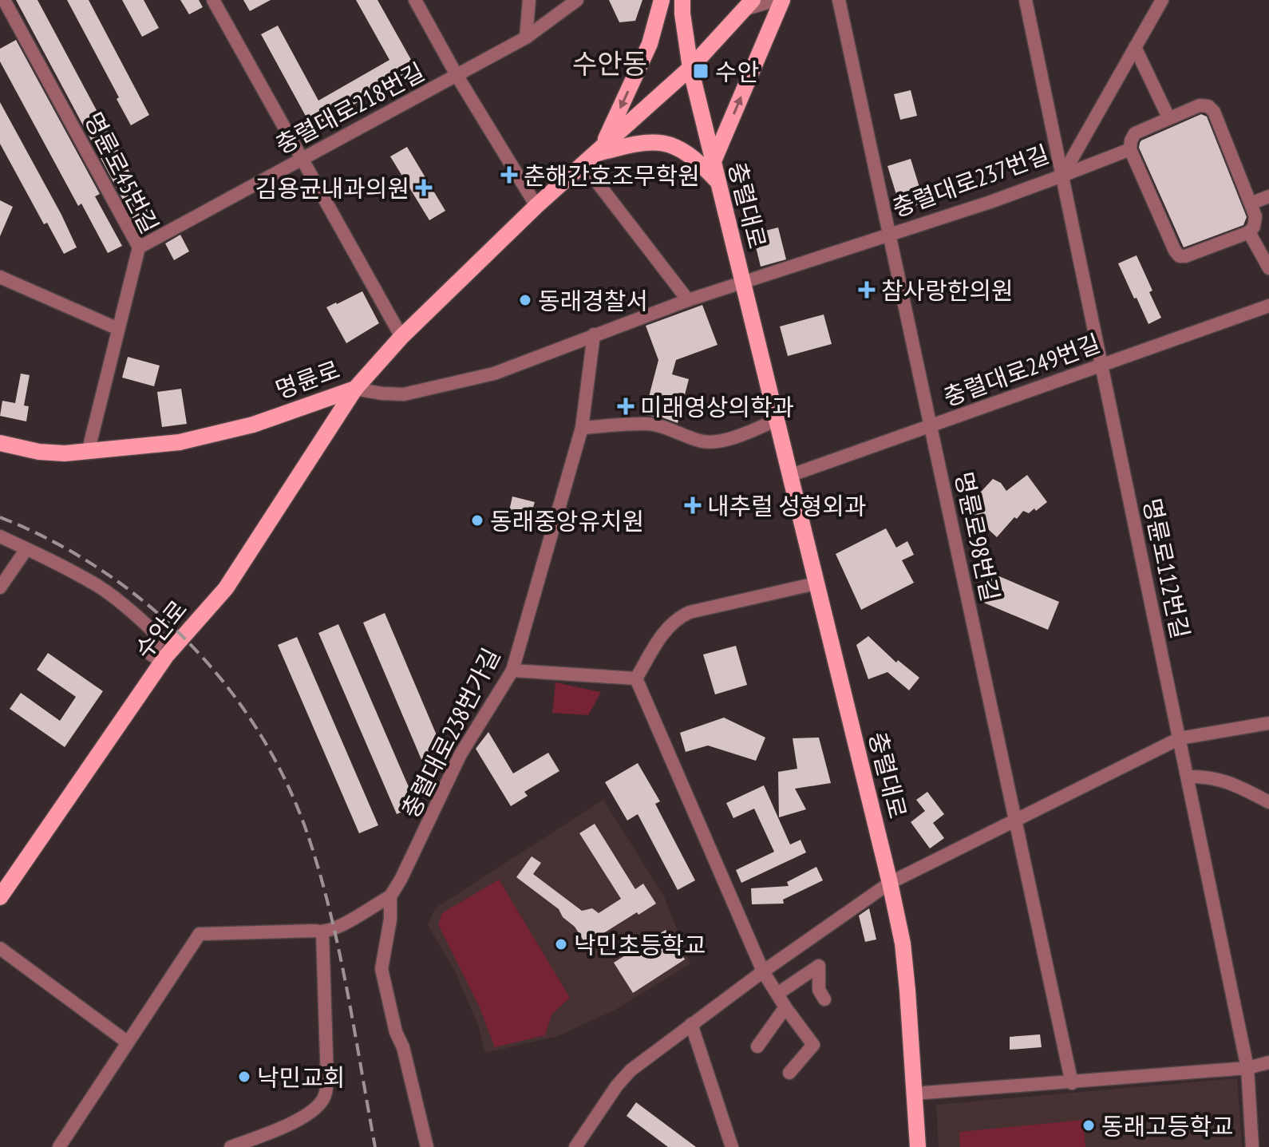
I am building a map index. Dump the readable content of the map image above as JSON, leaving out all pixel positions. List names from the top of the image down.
{
  "streets": {
    "main road": ["충렬대로", "명륜로", "수안로"],
    "street": [
      "충렬대로218번길",
      "명륜로45번길",
      "충렬대로237번길",
      "충렬대로249번길",
      "명륜로98번길",
      "명륜로112번길",
      "충렬대로238번가길"
    ]
  },
  "crossings": [
    ["충렬대로218번길", "명륜로45번길"],
    ["명륜로45번길", "명륜로"],
    ["충렬대로237번길", "충렬대로"],
    ["충렬대로237번길", "명륜로"],
    ["충렬대로237번길", "명륜로98번길"],
    ["충렬대로237번길", "명륜로112번길"],
    ["충렬대로237번길", "수안로"],
    ["충렬대로237번길", "충렬대로238번가길"],
    ["충렬대로", "충렬대로249번길"],
    ["충렬대로", "명륜로"],
    ["충렬대로249번길", "명륜로98번길"],
    ["충렬대로249번길", "명륜로112번길"],
    ["명륜로", "수안로"]
  ],
  "districts": ["수안동"],
  "places": {
    "transit": ["수안"],
    "health": [
      "춘해간호조무학원",
      "김용균내과의원",
      "참사랑한의원",
      "미래영상의학과",
      "내추럴 성형외과"
    ],
    "other": [
      "동래경찰서",
      "동래중앙유치원",
      "낙민초등학교",
      "낙민교회",
      "동래고등학교"
    ]
  }
}
